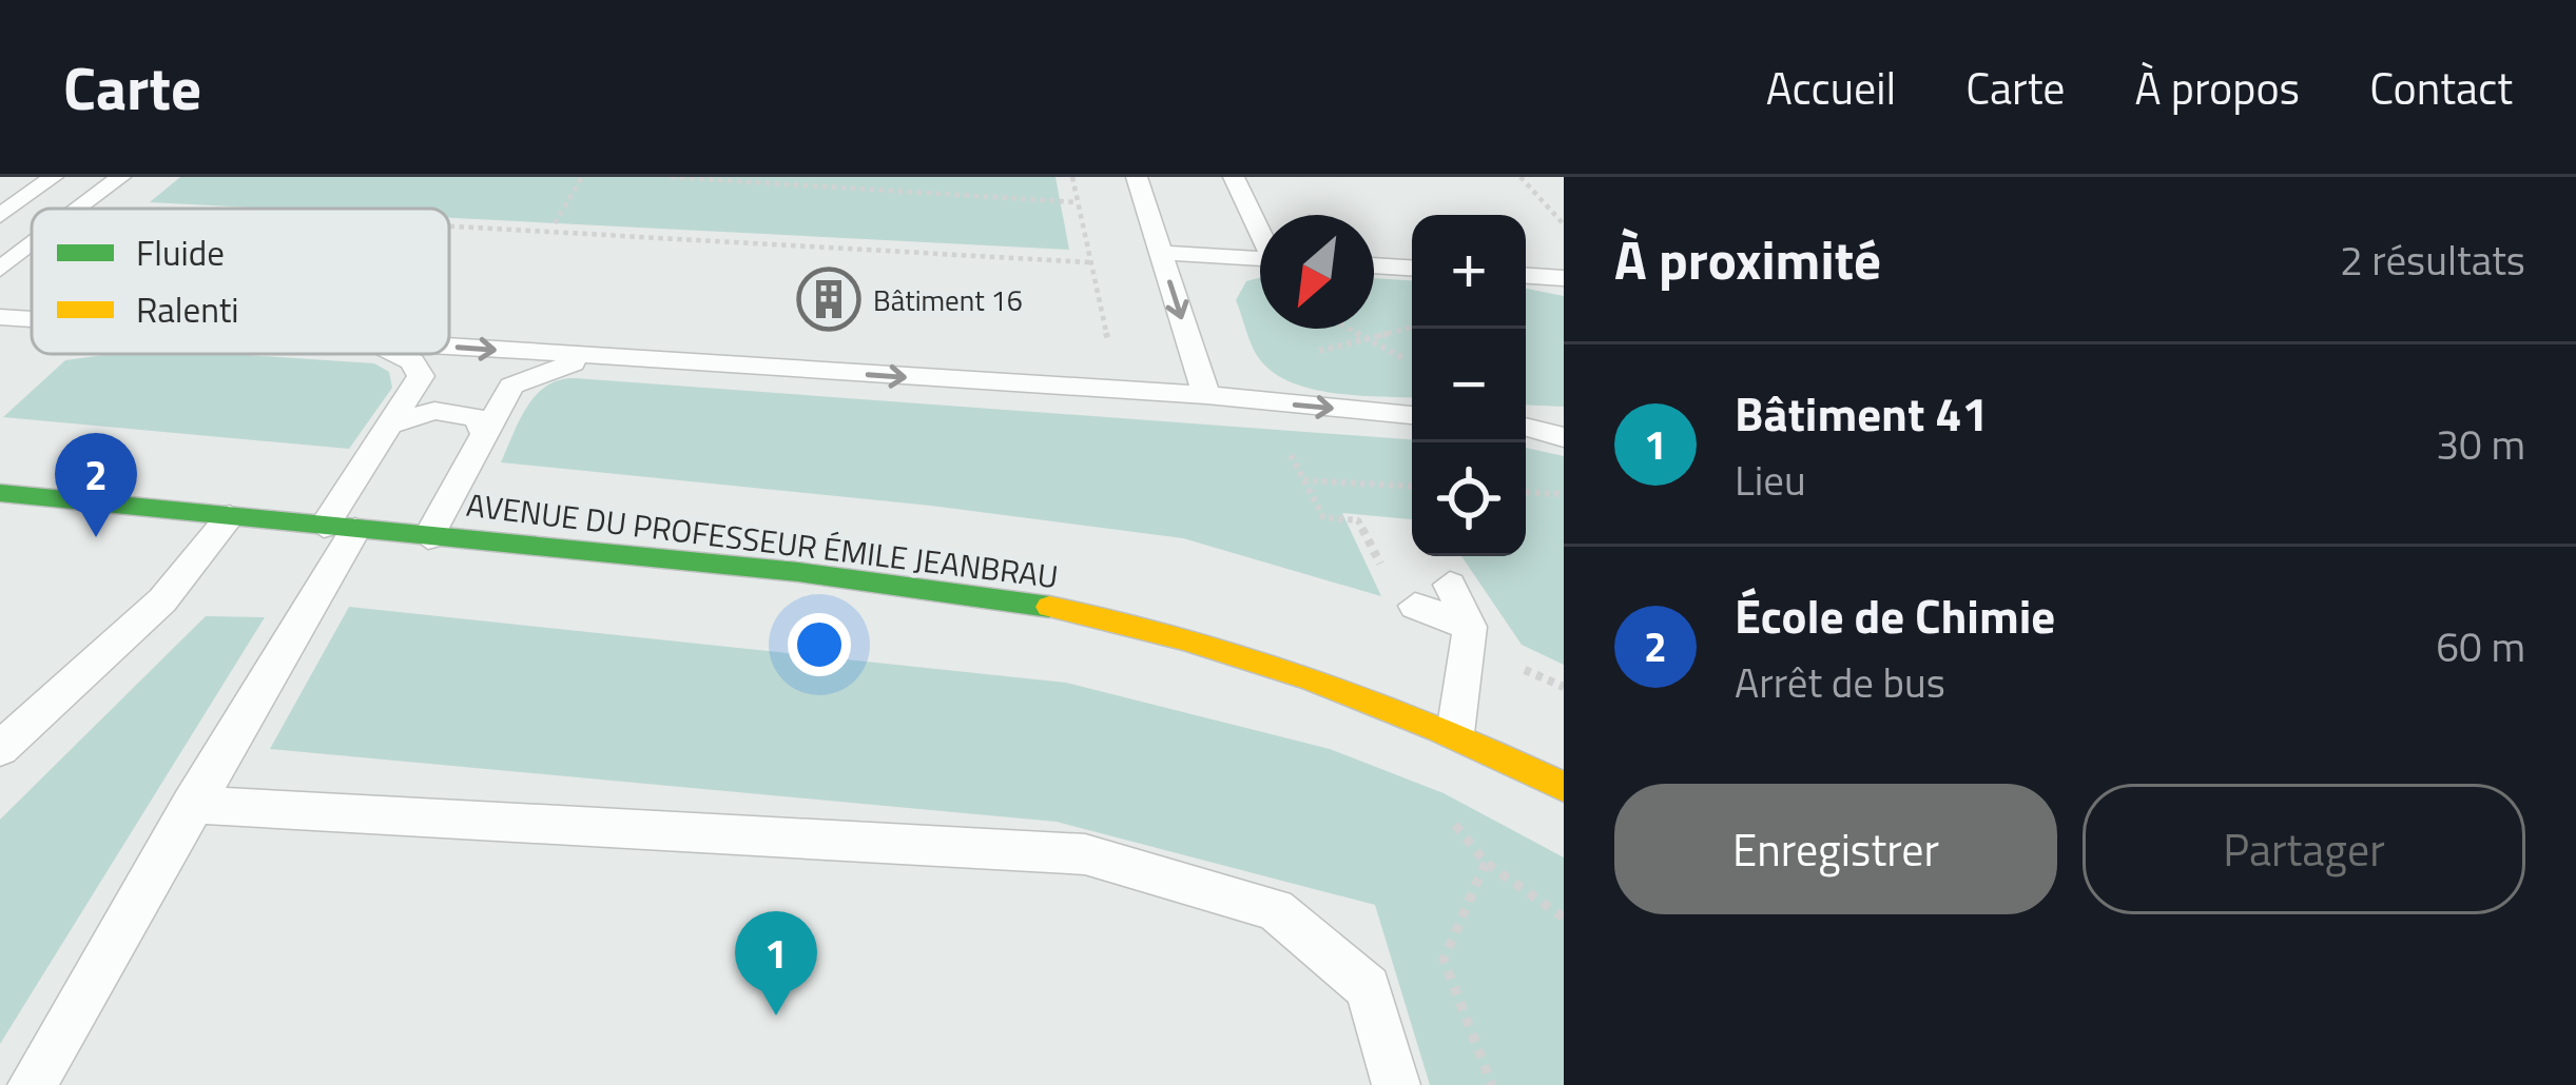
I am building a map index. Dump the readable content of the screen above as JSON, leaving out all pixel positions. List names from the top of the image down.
{
  "streets": {
    "street": ["AVENUE DU PROFESSEUR ÉMILE JEANBRAU"]
  },
  "places": {
    "building": ["Bâtiment 16"]
  },
  "legend": ["Fluide", "Ralenti"],
  "north": "bottom left",
  "page": {
    "header": "Carte",
    "nav": [
      "Accueil",
      "Carte",
      "À propos",
      "Contact"
    ],
    "heading": ["À proximité", "2 résultats"],
    "map_buttons": ["+", "−"],
    "list": [
      {
        "mark": "1",
        "name": "Bâtiment 41",
        "note": "Lieu",
        "value": "30 m"
      },
      {
        "mark": "2",
        "name": "École de Chimie",
        "note": "Arrêt de bus",
        "value": "60 m"
      }
    ],
    "pins": ["2", "1"],
    "buttons": ["Enregistrer", "Partager"]
  }
}
